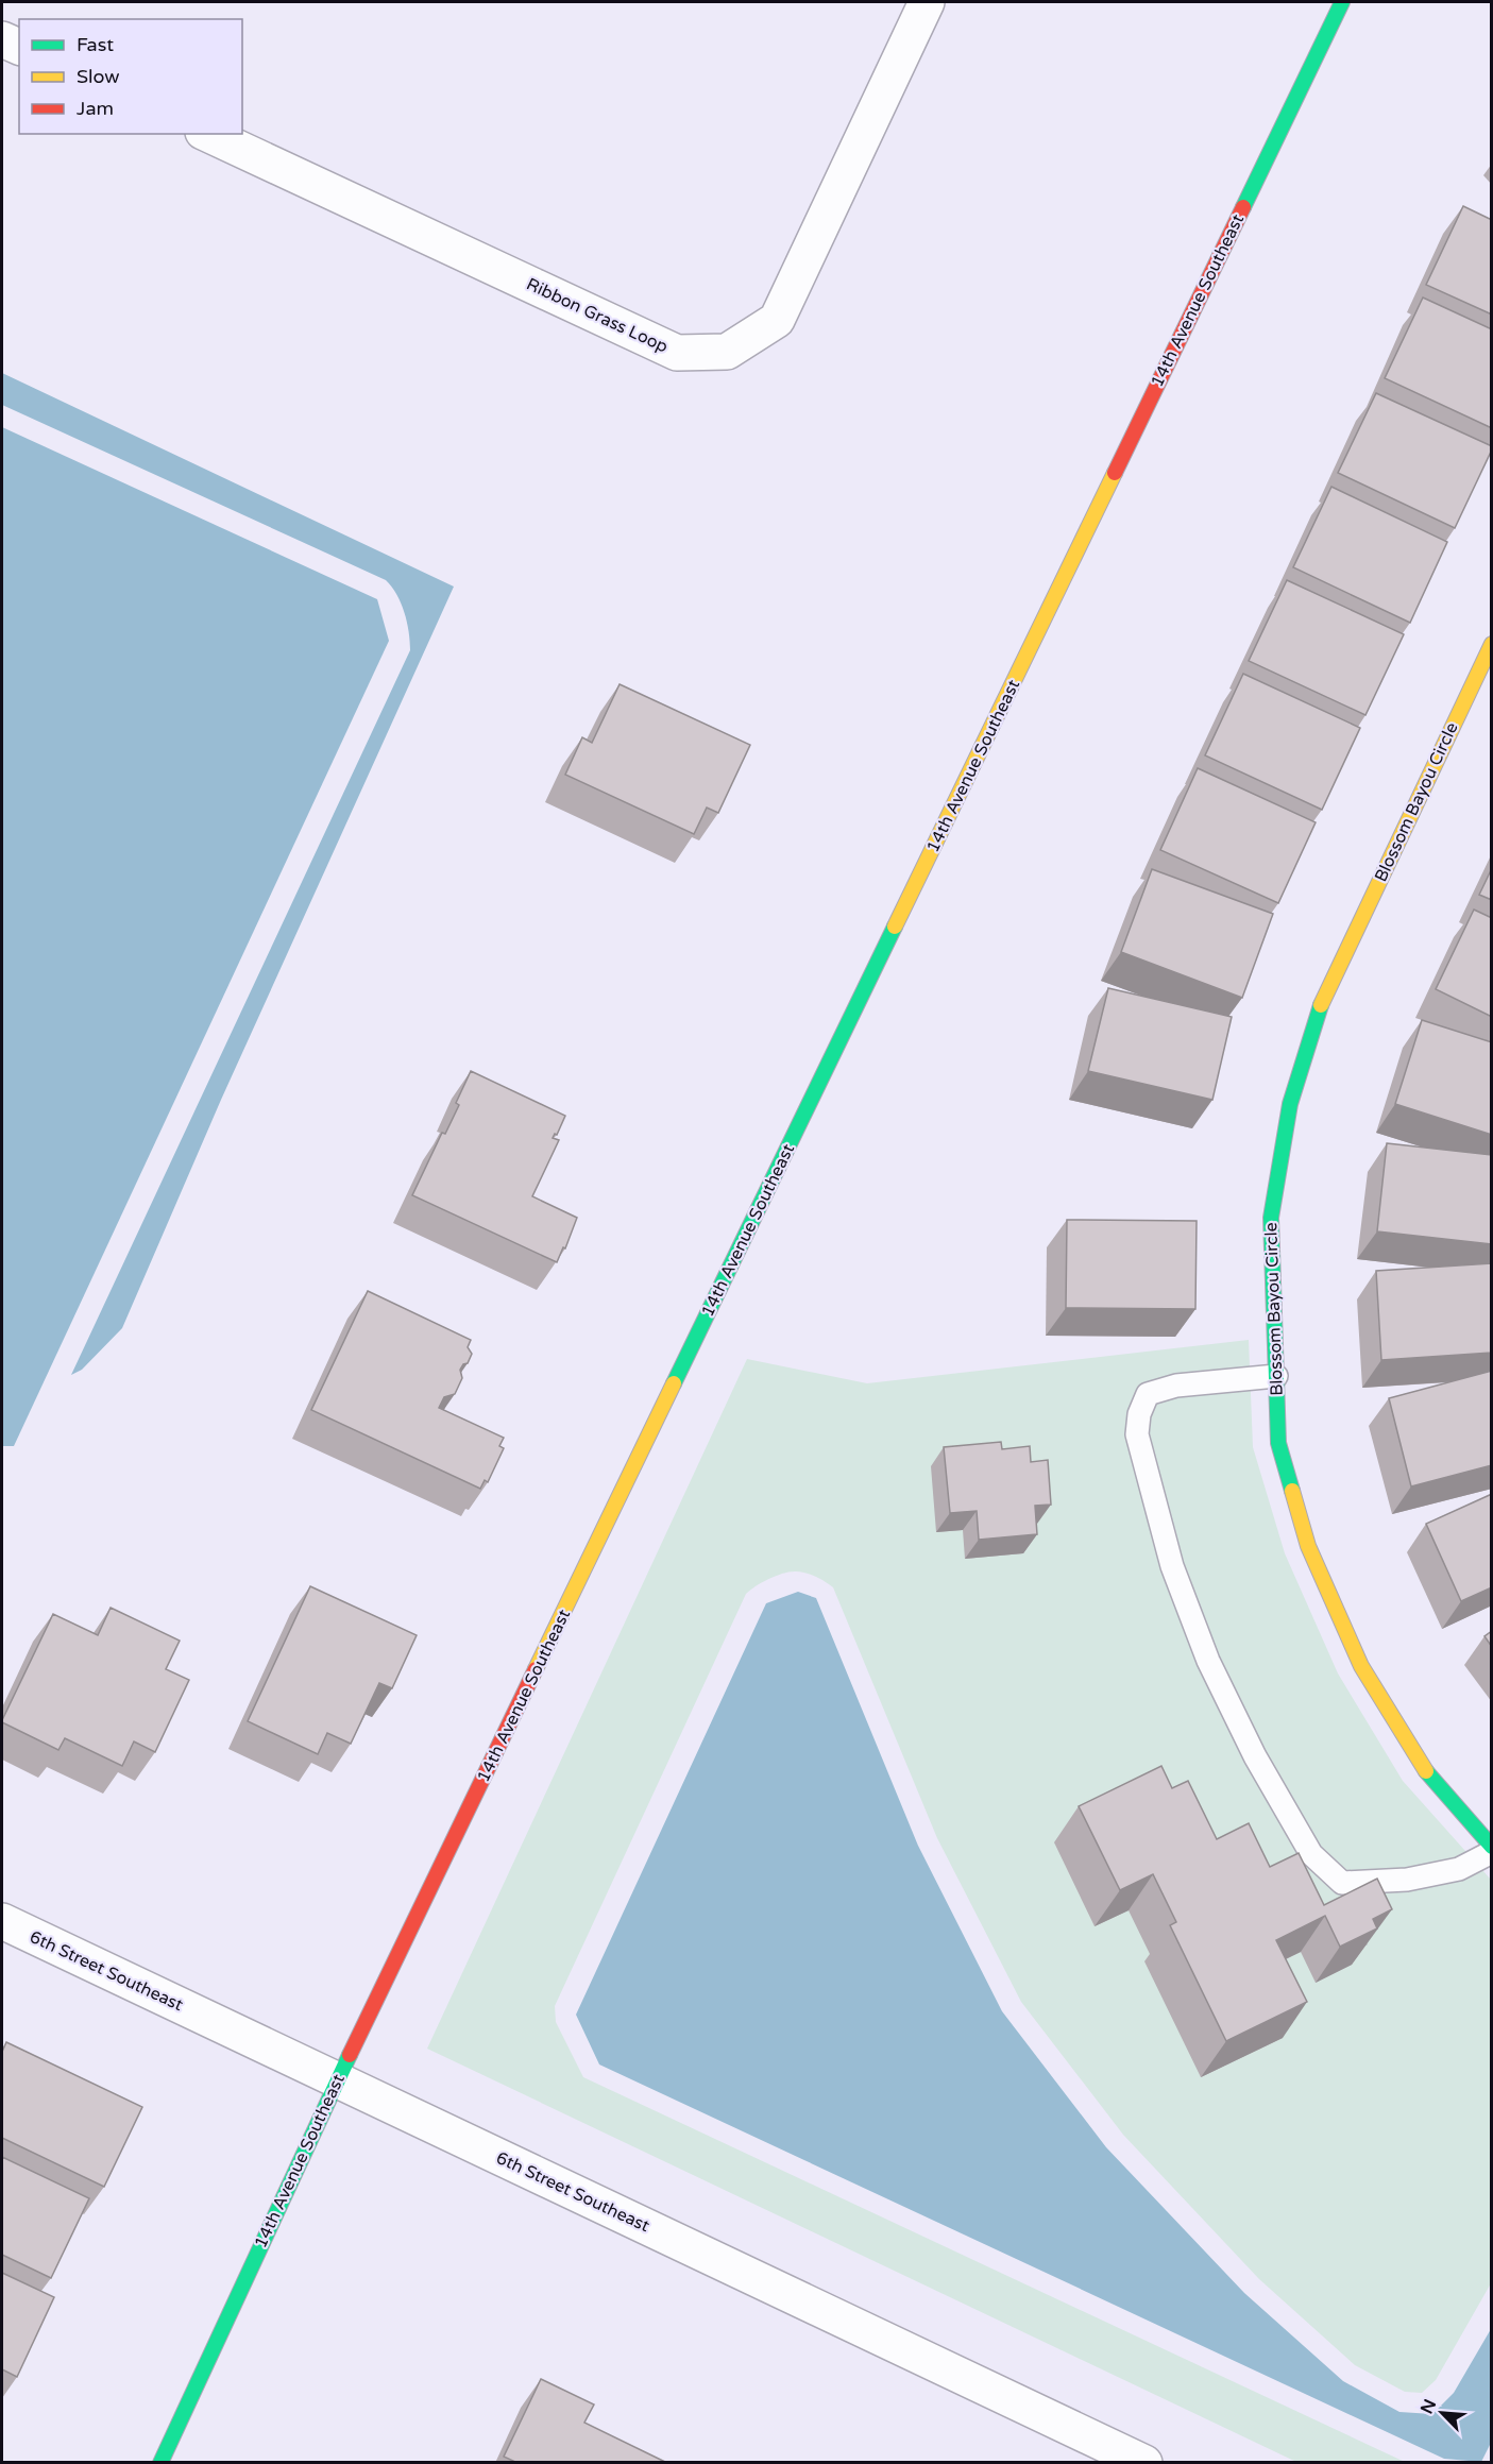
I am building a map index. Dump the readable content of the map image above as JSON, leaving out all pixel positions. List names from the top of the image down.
{
  "streets": {
    "street": [
      "14th Avenue Southeast",
      "Ribbon Grass Loop",
      "Blossom Bayou Circle",
      "6th Street Southeast"
    ]
  },
  "crossings": [
    ["14th Avenue Southeast", "6th Street Southeast"]
  ],
  "legend": ["Fast", "Slow", "Jam"],
  "north": "top left"
}
